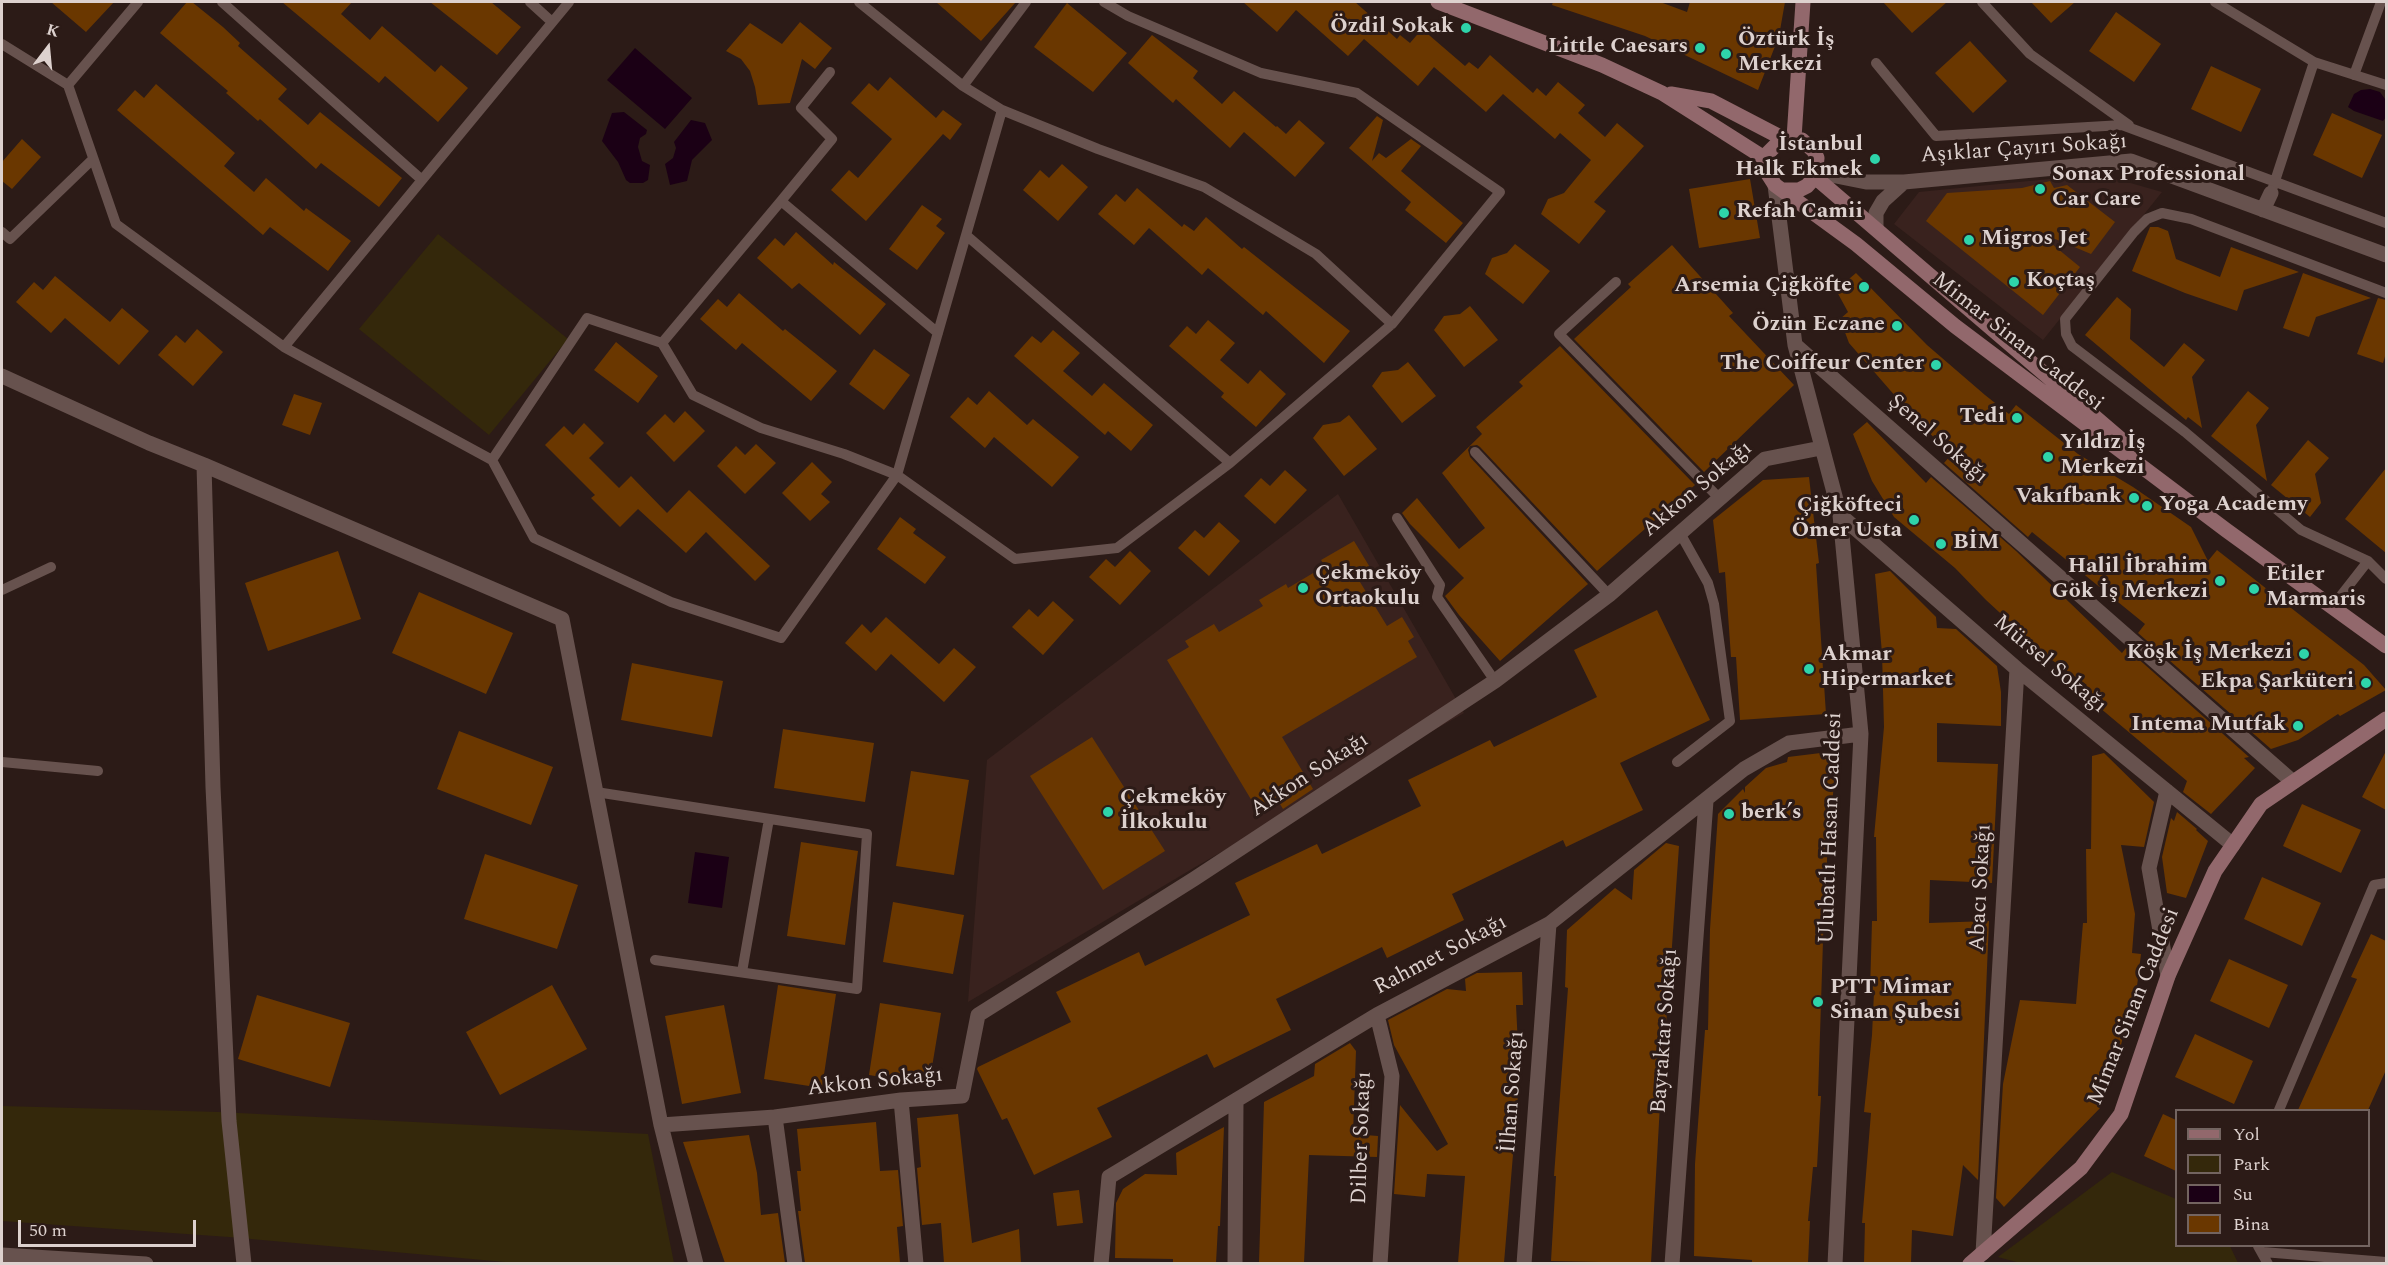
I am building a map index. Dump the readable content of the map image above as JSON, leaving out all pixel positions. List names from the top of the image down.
{
  "streets": {
    "main road": ["Mimar Sinan Caddesi"],
    "street": [
      "Aşıklar Çayırı Sokağı",
      "Şenel Sokağı",
      "Akkon Sokağı",
      "Mürsel Sokağı",
      "Ulubatlı Hasan Caddesi",
      "Abacı Sokağı",
      "Rahmet Sokağı",
      "Bayraktar Sokağı",
      "İlhan Sokağı",
      "Dilber Sokağı"
    ]
  },
  "crossings": [
    ["Aşıklar Çayırı Sokağı", "Mimar Sinan Caddesi"],
    ["Aşıklar Çayırı Sokağı", "Ulubatlı Hasan Caddesi"],
    ["Mimar Sinan Caddesi", "Şenel Sokağı"],
    ["Mimar Sinan Caddesi", "Mürsel Sokağı"],
    ["Mimar Sinan Caddesi", "Ulubatlı Hasan Caddesi"],
    ["Mimar Sinan Caddesi", "Abacı Sokağı"],
    ["Şenel Sokağı", "Ulubatlı Hasan Caddesi"],
    ["Akkon Sokağı", "Ulubatlı Hasan Caddesi"],
    ["Mürsel Sokağı", "Ulubatlı Hasan Caddesi"],
    ["Mürsel Sokağı", "Abacı Sokağı"],
    ["Ulubatlı Hasan Caddesi", "Rahmet Sokağı"],
    ["Rahmet Sokağı", "Bayraktar Sokağı"],
    ["Rahmet Sokağı", "İlhan Sokağı"],
    ["Rahmet Sokağı", "Dilber Sokağı"]
  ],
  "places": [
    "Özdil Sokak",
    "Little Caesars",
    "Öztürk İş Merkezi",
    "İstanbul Halk Ekmek",
    "Sonax Professional Car Care",
    "Refah Camii",
    "Migros Jet",
    "Koçtaş",
    "Arsemia Çiğköfte",
    "Özün Eczane",
    "The Coiffeur Center",
    "Tedi",
    "Yıldız İş Merkezi",
    "Vakıfbank",
    "Yoga Academy",
    "Çiğköfteci Ömer Usta",
    "BİM",
    "Halil İbrahim Gök İş Merkezi",
    "Çekmeköy Ortaokulu",
    "Etiler Marmaris",
    "Köşk İş Merkezi",
    "Akmar Hipermarket",
    "Ekpa Şarküteri",
    "Intema Mutfak",
    "Çekmeköy İlkokulu",
    "berk’s",
    "PTT Mimar Sinan Şubesi"
  ],
  "legend": [
    "Yol",
    "Park",
    "Su",
    "Bina"
  ],
  "scale_bar": "50 m",
  "north": "top"
}
